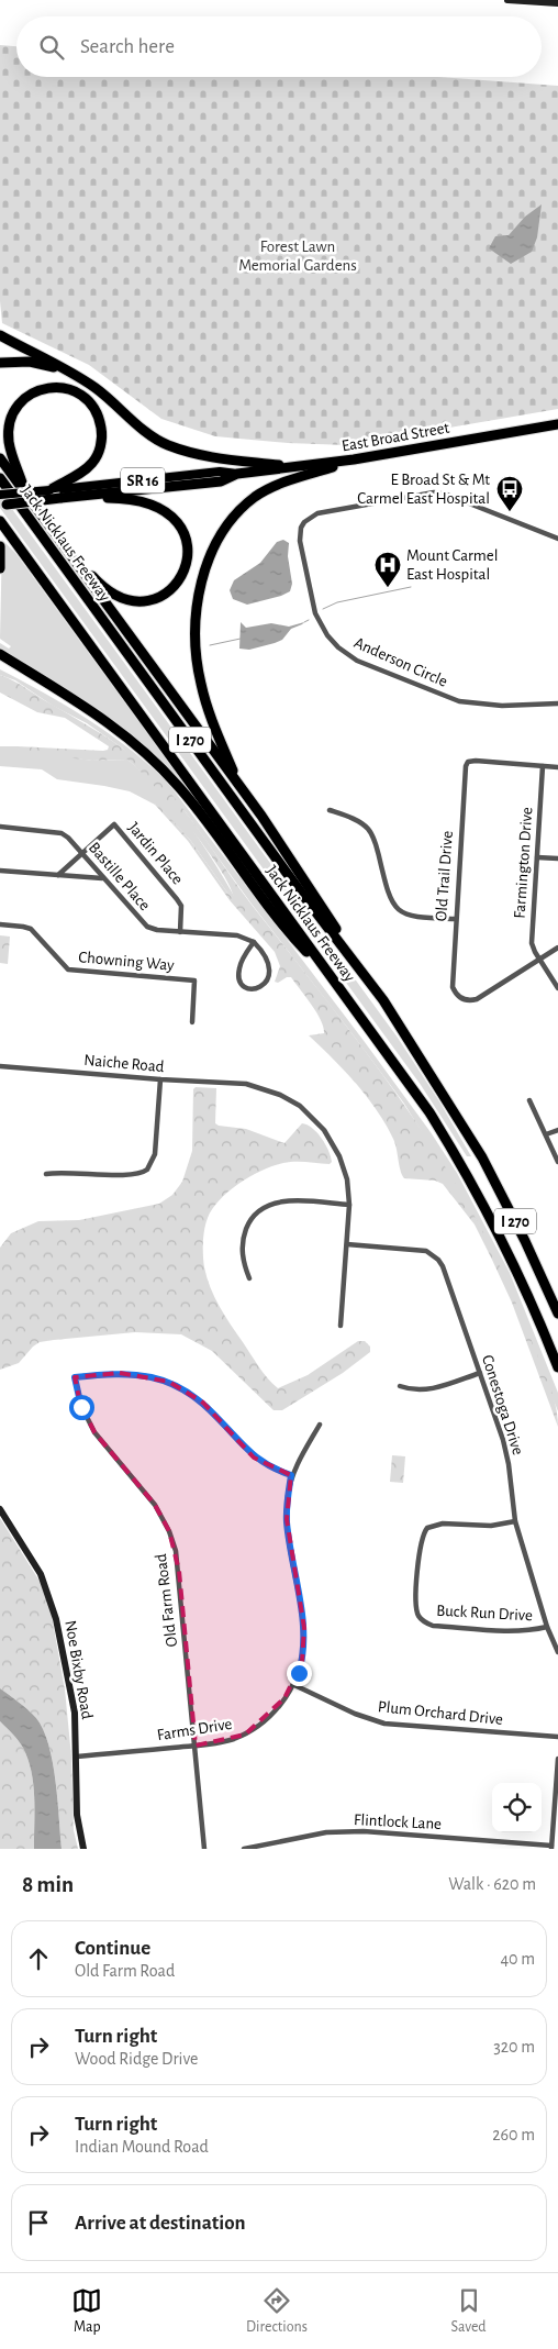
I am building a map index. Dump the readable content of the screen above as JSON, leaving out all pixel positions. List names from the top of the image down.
{
  "streets": {
    "highway": [
      "East Broad Street",
      "SR 16",
      "Jack Nicklaus Freeway",
      "I 270"
    ],
    "street": [
      "Anderson Circle",
      "Jardin Place",
      "Farmington Drive",
      "Bastille Place",
      "Old Trail Drive",
      "Chowning Way",
      "Naiche Road",
      "Conestoga Drive",
      "Old Farm Road",
      "Buck Run Drive",
      "Noe Bixby Road",
      "Plum Orchard Drive",
      "Farms Drive",
      "Flintlock Lane"
    ]
  },
  "crossings": [
    ["Jardin Place", "Bastille Place"],
    ["Farmington Drive", "Old Trail Drive"],
    ["Naiche Road", "Conestoga Drive"],
    ["Conestoga Drive", "Buck Run Drive"],
    ["Old Farm Road", "Farms Drive"],
    ["Noe Bixby Road", "Farms Drive"],
    ["Plum Orchard Drive", "Farms Drive"]
  ],
  "parks": ["Forest Lawn Memorial Gardens"],
  "places": {
    "bus stop": ["E Broad St & Mt Carmel East Hospital"],
    "hospital": ["Mount Carmel East Hospital"]
  },
  "page": {
    "search": "Search here",
    "heading": ["8 min", "Walk · 620 m"],
    "list": [
      ["Continue", "Old Farm Road", "40 m"],
      ["Turn right", "Wood Ridge Drive", "320 m"],
      ["Turn right", "Indian Mound Road", "260 m"],
      "Arrive at destination"
    ],
    "nav": ["Map", "Directions", "Saved"]
  }
}
